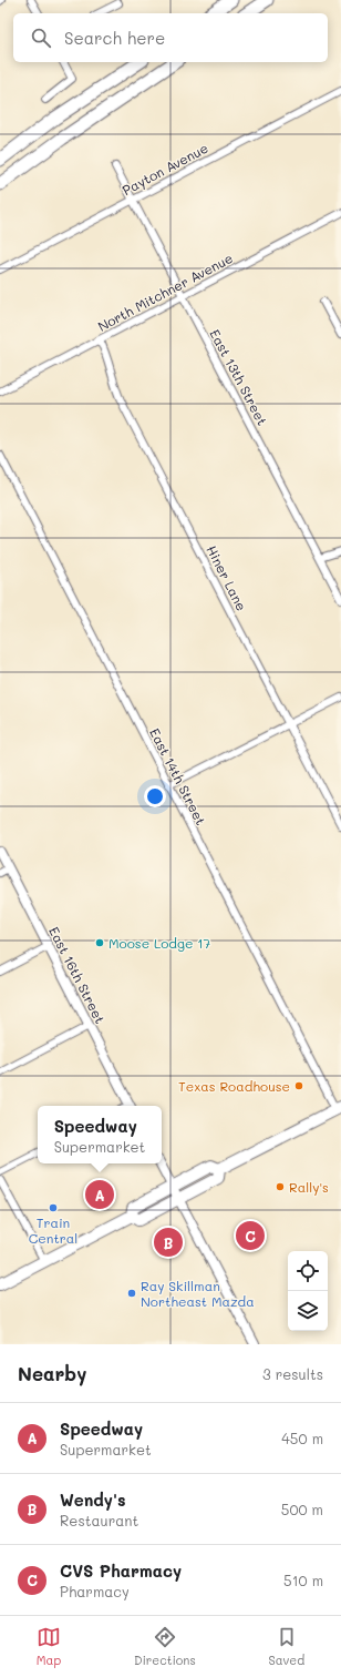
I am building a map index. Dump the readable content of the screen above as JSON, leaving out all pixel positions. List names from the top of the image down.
{
  "streets": {
    "street": [
      "Payton Avenue",
      "North Mitchner Avenue",
      "East 13th Street",
      "Hiner Lane",
      "East 14th Street",
      "East 16th Street"
    ]
  },
  "crossings": [
    ["Payton Avenue", "East 13th Street"],
    ["North Mitchner Avenue", "East 13th Street"],
    ["North Mitchner Avenue", "Hiner Lane"]
  ],
  "places": [
    "Moose Lodge 17",
    "Texas Roadhouse",
    "Rally's",
    "Train Central",
    "Ray Skillman Northeast Mazda"
  ],
  "page": {
    "search": "Search here",
    "popup": ["Speedway", "Supermarket"],
    "pins": ["A", "C", "B"],
    "heading": ["Nearby", "3 results"],
    "list": [
      {
        "mark": "A",
        "name": "Speedway",
        "note": "Supermarket",
        "value": "450 m"
      },
      {
        "mark": "B",
        "name": "Wendy's",
        "note": "Restaurant",
        "value": "500 m"
      },
      {
        "mark": "C",
        "name": "CVS Pharmacy",
        "note": "Pharmacy",
        "value": "510 m"
      }
    ],
    "nav": ["Map", "Directions", "Saved"]
  }
}
